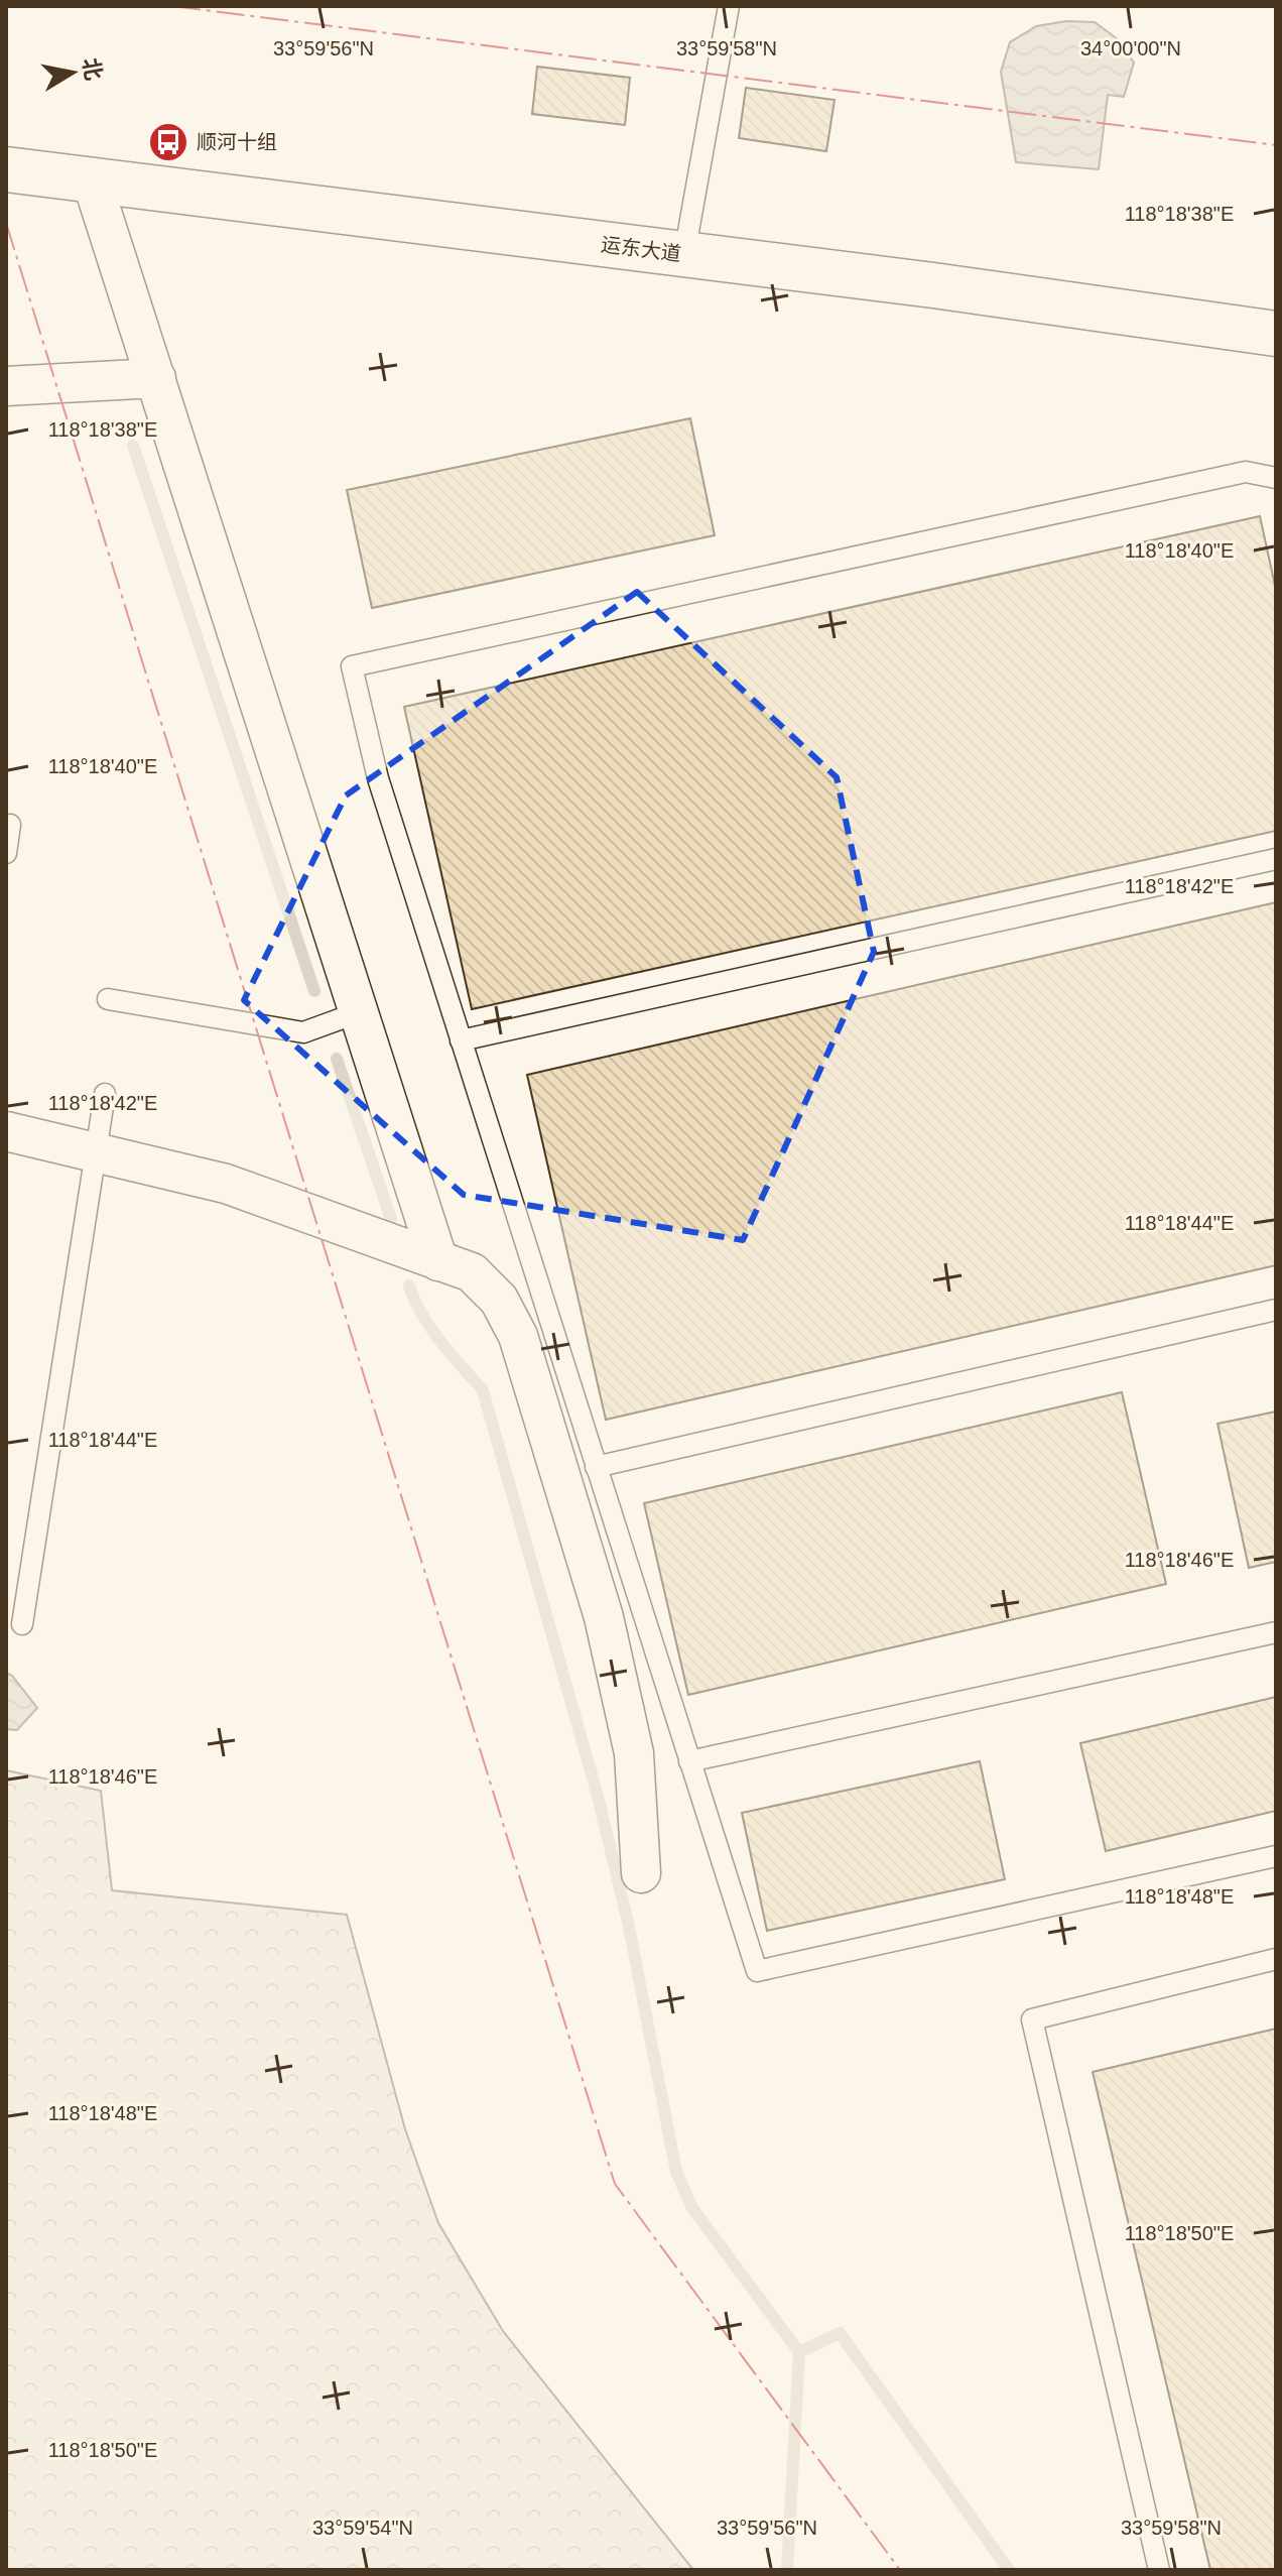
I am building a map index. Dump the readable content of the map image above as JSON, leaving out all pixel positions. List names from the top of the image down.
{
  "streets": {
    "street": ["运东大道"]
  },
  "places": {
    "bus stop": ["顺河十组"]
  },
  "north": "right",
  "coordinates": [
    "34°00'00\"N",
    "33°59'56\"N",
    "33°59'58\"N",
    "118°18'38\"E",
    "118°18'40\"E",
    "118°18'42\"E",
    "118°18'44\"E",
    "118°18'46\"E",
    "118°18'48\"E",
    "118°18'50\"E",
    "33°59'54\"N"
  ]
}
